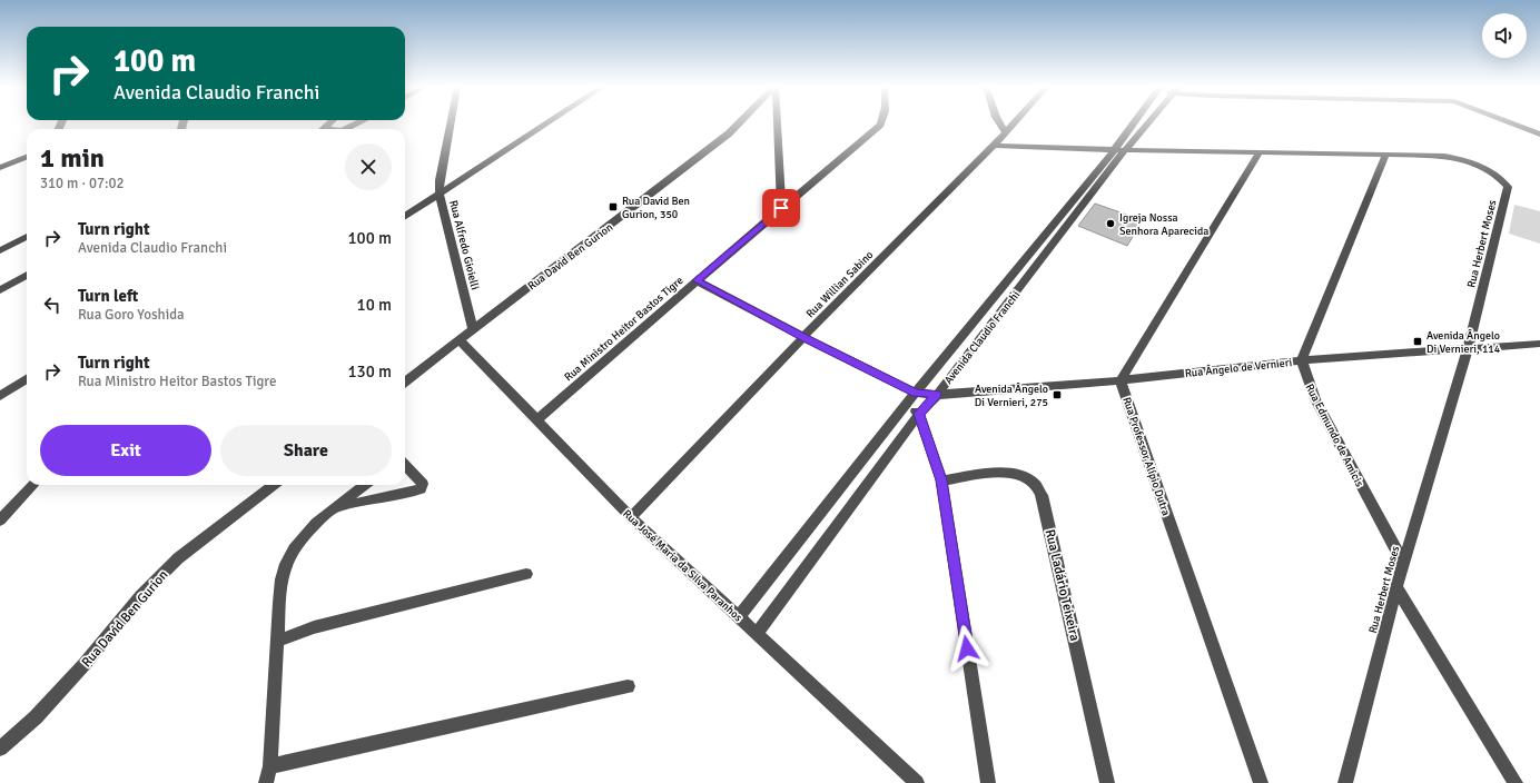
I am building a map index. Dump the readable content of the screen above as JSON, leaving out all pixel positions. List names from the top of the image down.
{
  "streets": {
    "street": [
      "Rua Herbert Moses",
      "Rua Alfredo Gioielli",
      "Rua David Ben Gurion",
      "Rua Willian Sabino",
      "Rua Ministro Heitor Bastos Tigre",
      "Avenida Claudio Franchi",
      "Rua Ângelo de Vernieri",
      "Rua Edmundo de Amicis",
      "Rua Professor Alípio Dutra",
      "Rua José Maria da Silva Paranhos",
      "Rua Ladário Teixeira"
    ]
  },
  "crossings": [
    ["Rua Herbert Moses", "Rua Willian Sabino"],
    ["Rua Herbert Moses", "Avenida Claudio Franchi"],
    ["Rua Herbert Moses", "Rua Ângelo de Vernieri"],
    ["Rua Herbert Moses", "Rua Edmundo de Amicis"],
    ["Rua Alfredo Gioielli", "Rua David Ben Gurion"],
    ["Rua David Ben Gurion", "Rua José Maria da Silva Paranhos"],
    ["Rua Willian Sabino", "Rua José Maria da Silva Paranhos"],
    ["Rua Ministro Heitor Bastos Tigre", "Rua José Maria da Silva Paranhos"],
    ["Avenida Claudio Franchi", "Rua Ângelo de Vernieri"],
    ["Avenida Claudio Franchi", "Rua José Maria da Silva Paranhos"],
    ["Rua Ângelo de Vernieri", "Rua Edmundo de Amicis"],
    ["Rua Ângelo de Vernieri", "Rua Professor Alípio Dutra"]
  ],
  "places": {
    "transit": ["Rua David Ben Gurion, 350", "Avenida Ângelo Di Vernieri, 114", "Avenida Ângelo Di Vernieri, 275"],
    "other": ["Igreja Nossa Senhora Aparecida"]
  },
  "page": {
    "turn": ["100 m", "Avenida Claudio Franchi"],
    "heading": ["1 min", "310 m · 07:02"],
    "list": [
      {
        "name": "Turn right",
        "note": "Avenida Claudio Franchi",
        "value": "100 m"
      },
      {
        "name": "Turn left",
        "note": "Rua Goro Yoshida",
        "value": "10 m"
      },
      {
        "name": "Turn right",
        "note": "Rua Ministro Heitor Bastos Tigre",
        "value": "130 m"
      }
    ],
    "buttons": ["Exit", "Share"]
  }
}
